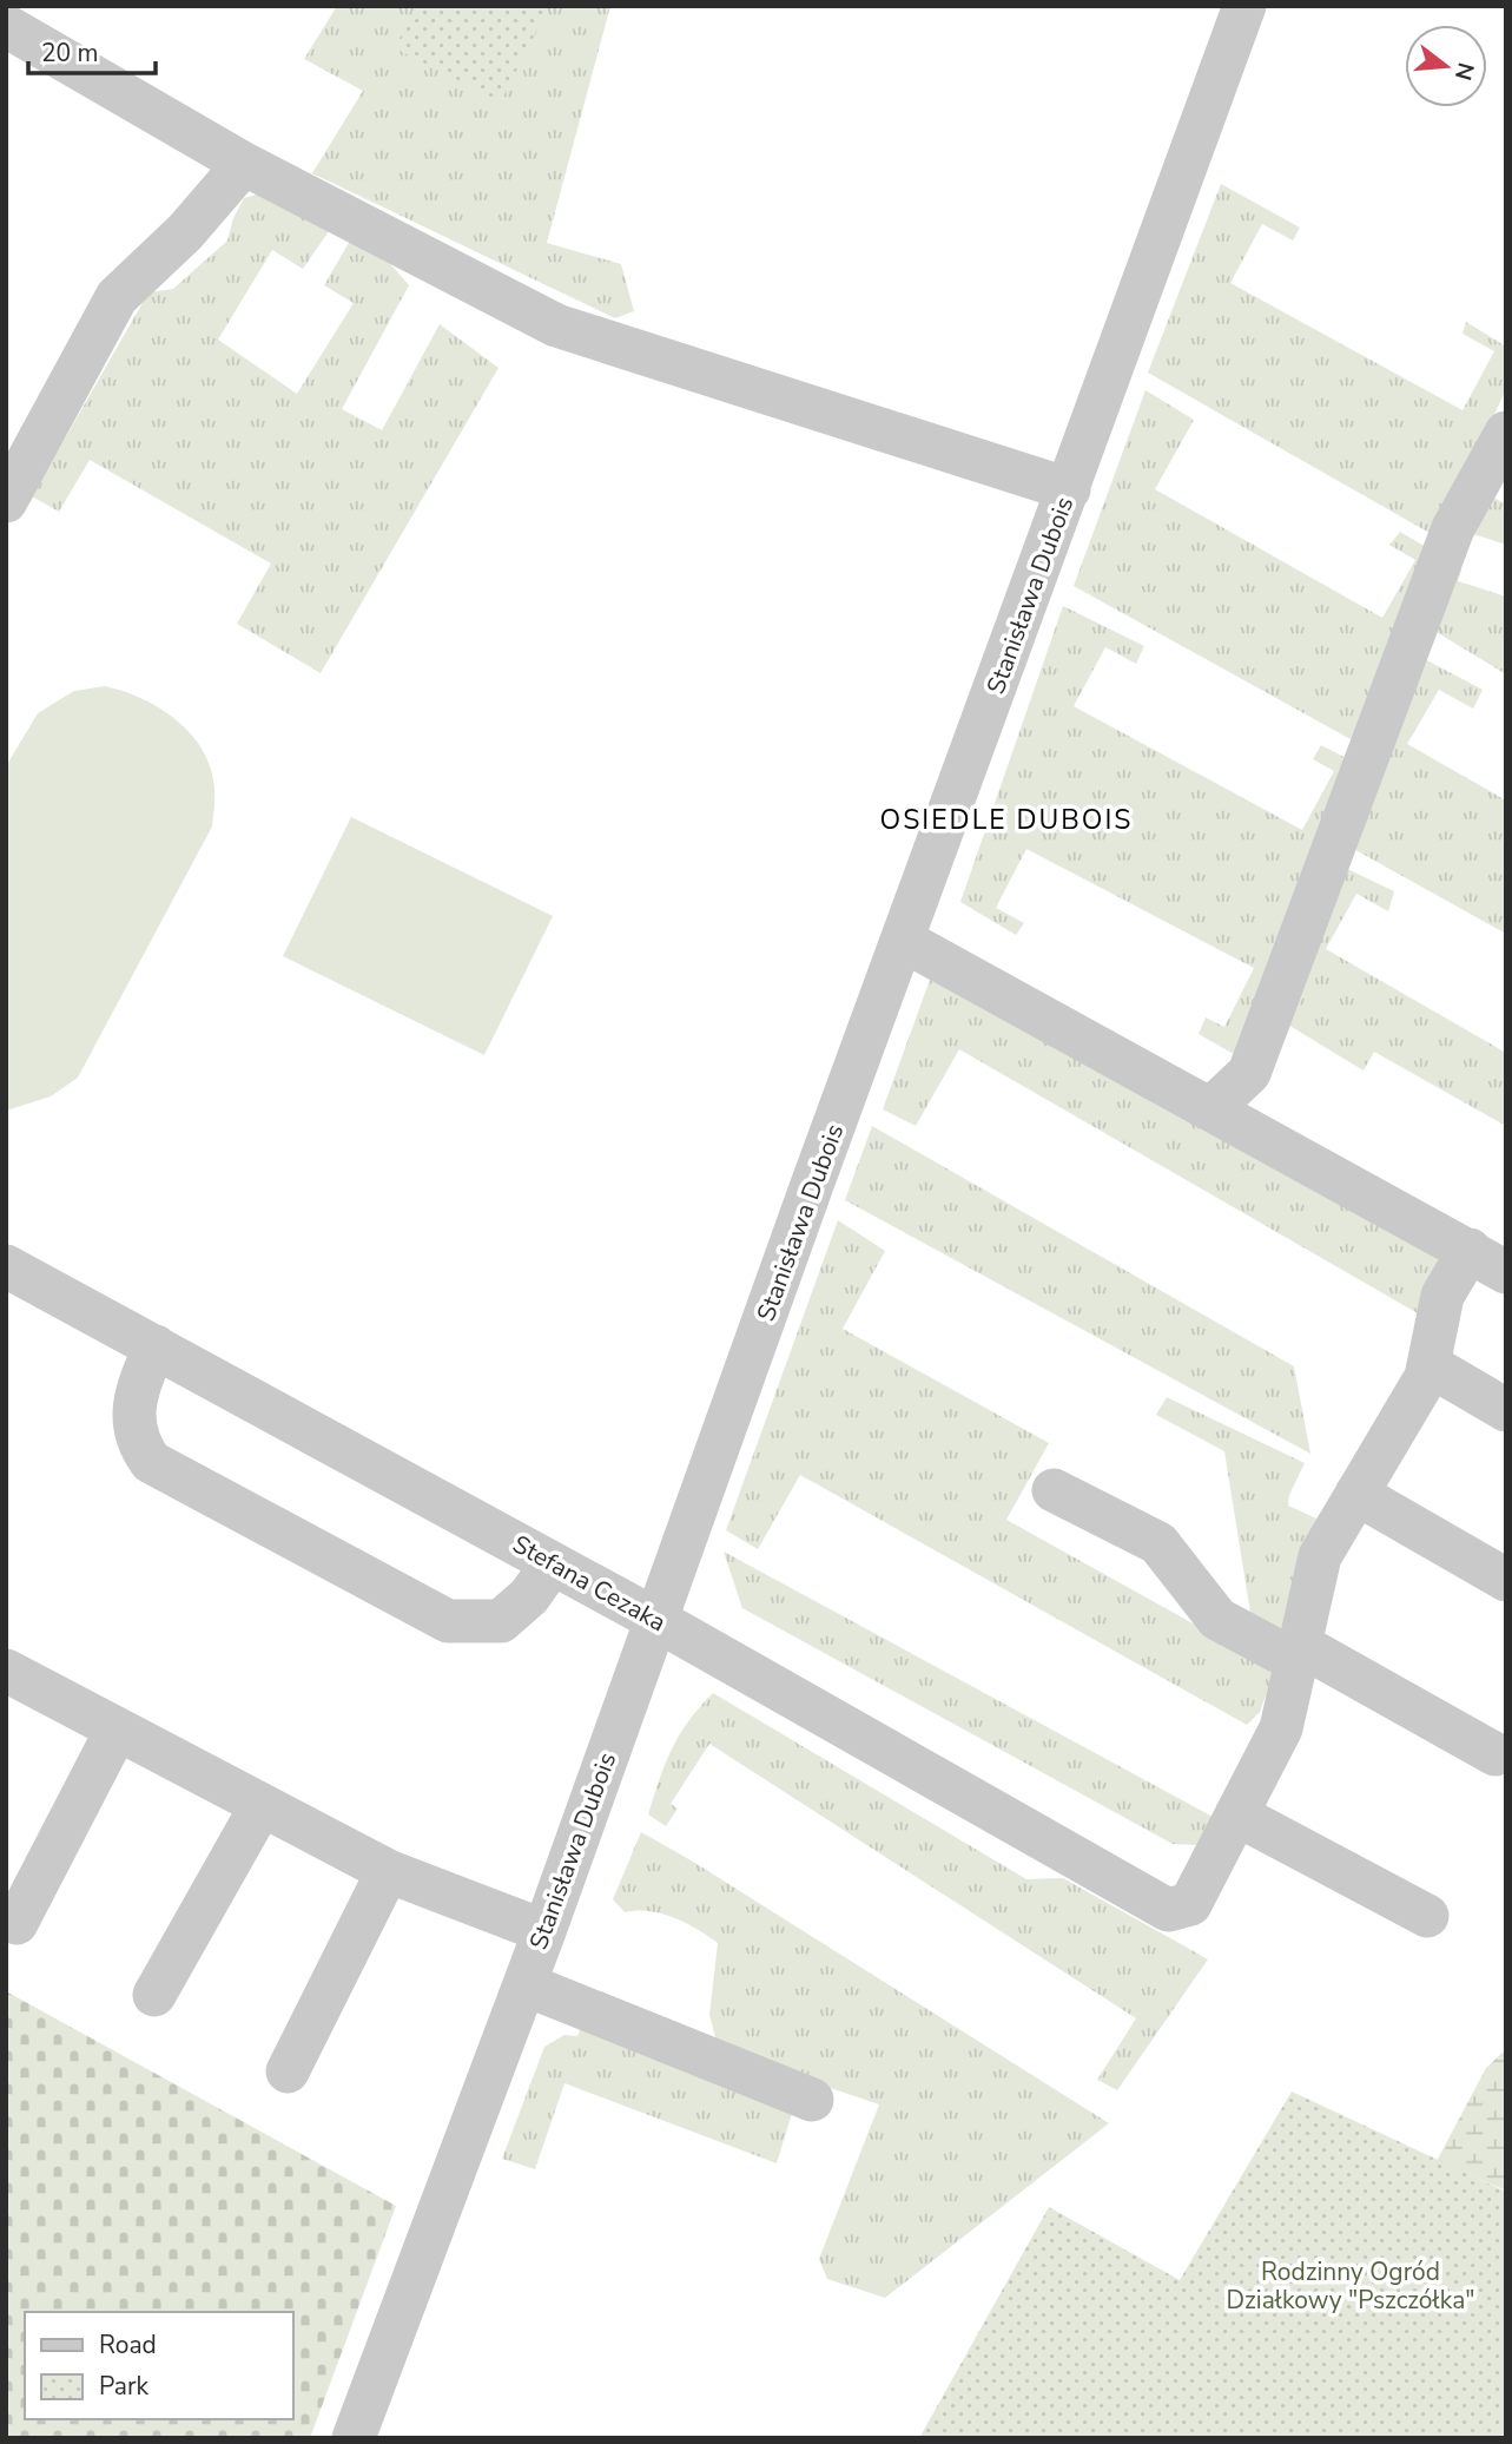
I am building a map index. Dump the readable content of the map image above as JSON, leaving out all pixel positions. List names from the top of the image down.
{
  "streets": {
    "street": ["Stanisława Dubois", "Stefana Cezaka"]
  },
  "crossings": [
    ["Stanisława Dubois", "Stefana Cezaka"]
  ],
  "districts": ["OSIEDLE DUBOIS"],
  "parks": ["Rodzinny Ogród Działkowy \"Pszczółka\""],
  "legend": ["Road", "Park"],
  "scale_bar": "20 m",
  "north": "right"
}
